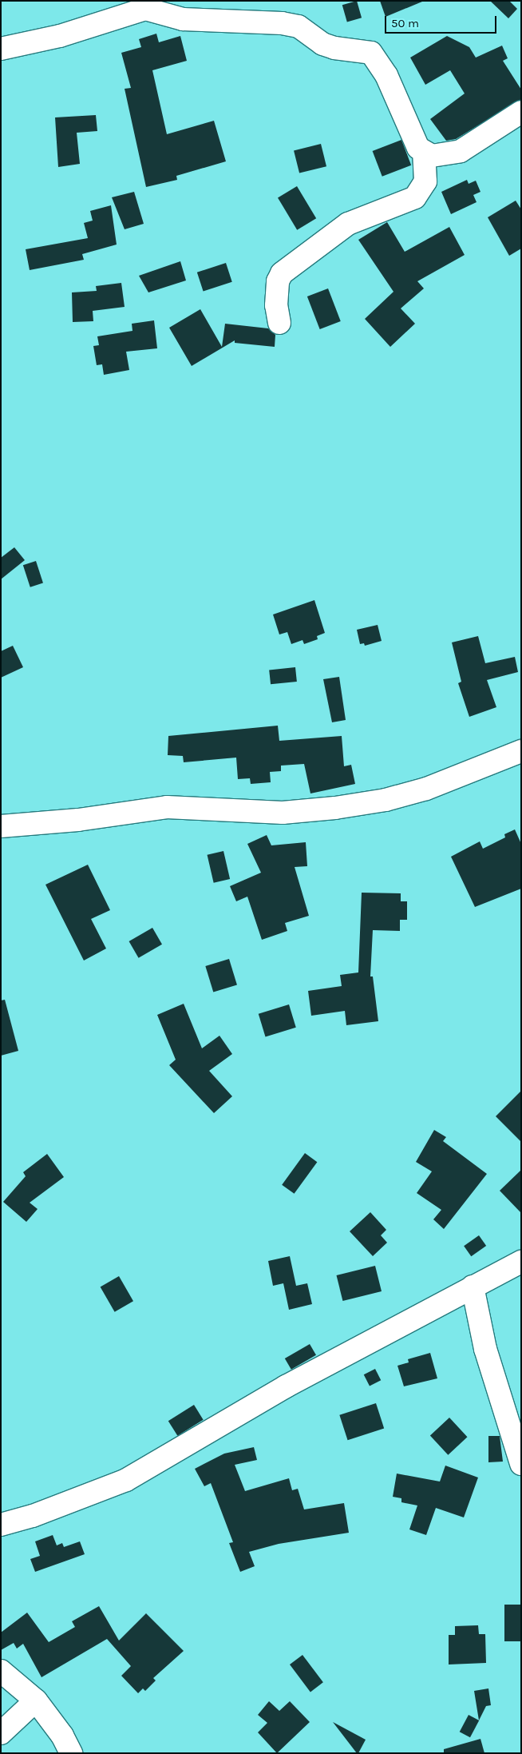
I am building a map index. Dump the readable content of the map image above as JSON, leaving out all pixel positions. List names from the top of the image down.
{
  "scale_bar": "50 m"
}
